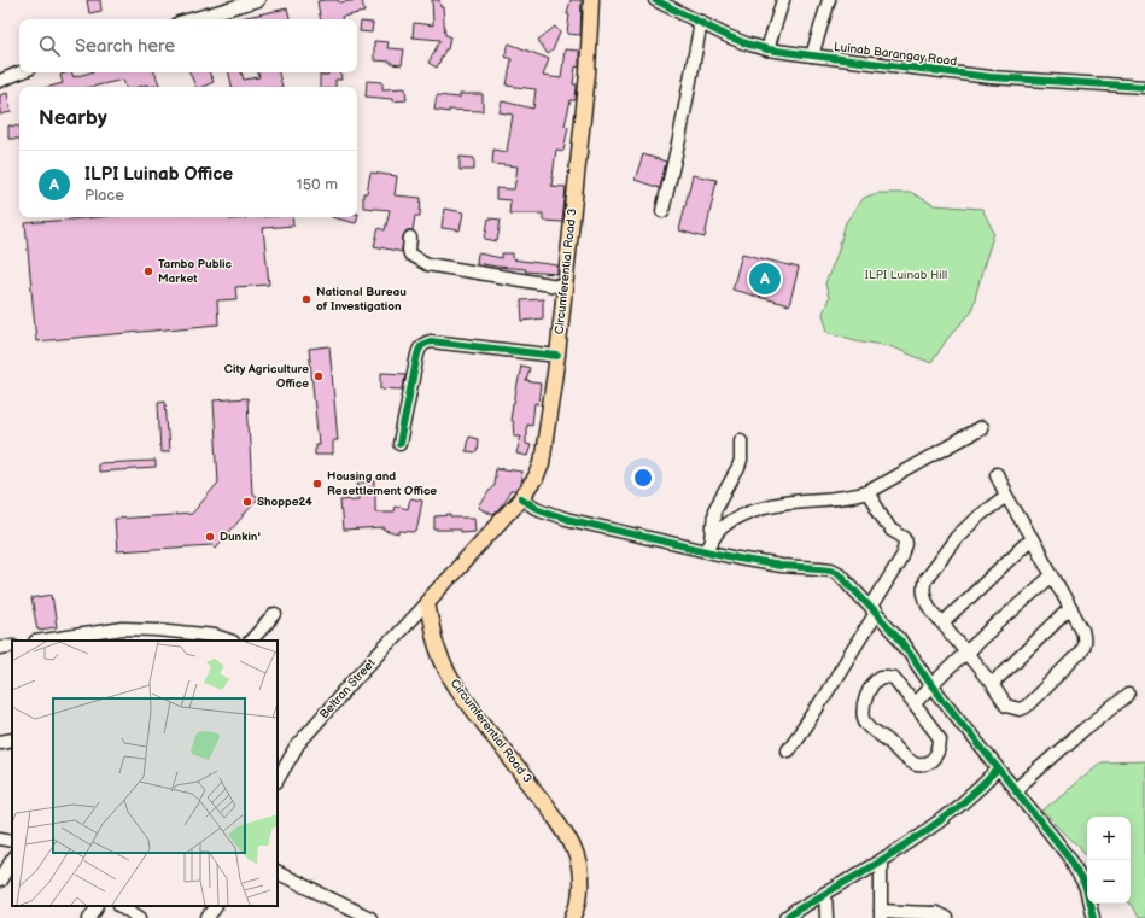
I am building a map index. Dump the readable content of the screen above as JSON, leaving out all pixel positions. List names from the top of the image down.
{
  "streets": {
    "main road": ["Circumferential Road 3"],
    "street": ["Luinab Barangay Road", "Beltran Street"]
  },
  "crossings": [
    ["Circumferential Road 3", "Beltran Street"]
  ],
  "parks": ["ILPI Luinab Hill"],
  "places": [
    "Tambo Public Market",
    "National Bureau of Investigation",
    "City Agriculture Office",
    "Housing and Resettlement Office",
    "Shoppe24",
    "Dunkin'"
  ],
  "page": {
    "search": "Search here",
    "heading": "Nearby",
    "list": [
      {
        "mark": "A",
        "name": "ILPI Luinab Office",
        "note": "Place",
        "value": "150 m"
      }
    ],
    "pins": "A",
    "map_buttons": ["+", "−"]
  }
}
